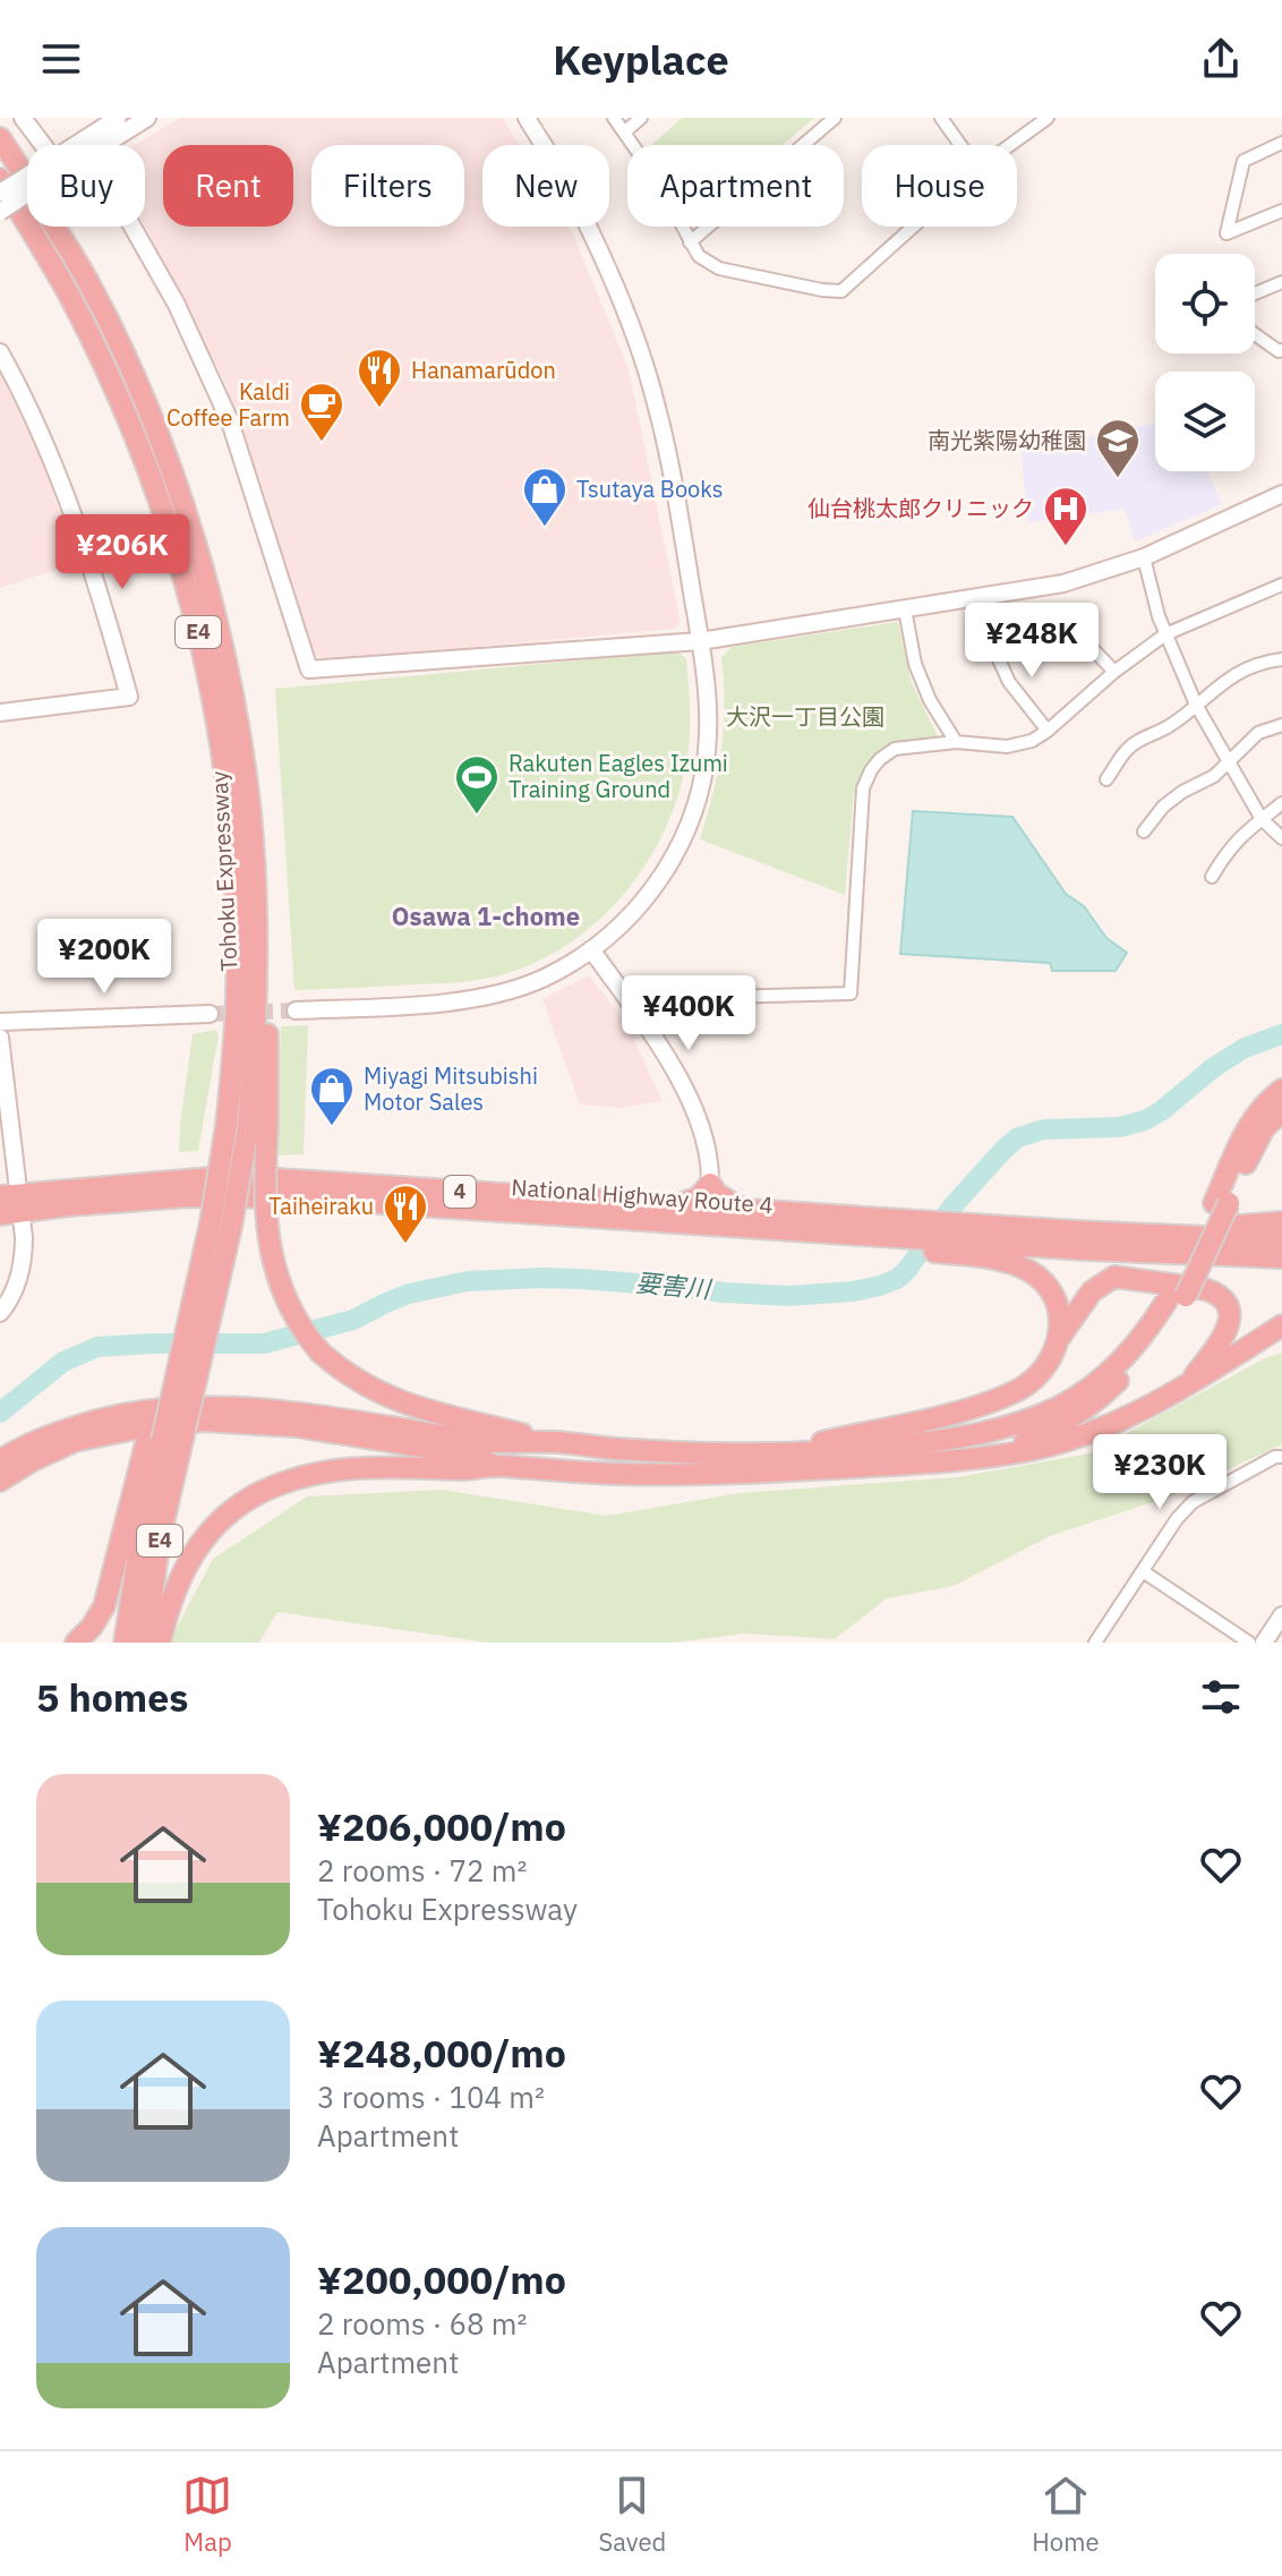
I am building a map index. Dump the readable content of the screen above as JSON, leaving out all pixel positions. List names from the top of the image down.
{
  "streets": {
    "highway": [
      "E4",
      "Tohoku Expressway",
      "4",
      "National Highway Route 4"
    ]
  },
  "districts": ["Osawa 1-chome"],
  "water": ["要害川"],
  "parks": ["大沢一丁目公園"],
  "places": {
    "restaurant": ["Hanamarūdon", "Taiheiraku"],
    "cafe": ["Kaldi Coffee Farm"],
    "school or university": ["南光紫陽幼稚園"],
    "shop": ["Tsutaya Books", "Miyagi Mitsubishi Motor Sales"],
    "hospital": ["仙台桃太郎クリニック"],
    "sports": ["Rakuten Eagles Izumi Training Ground"]
  },
  "page": {
    "header": "Keyplace",
    "chip": [
      "Buy",
      "Rent",
      "Filters",
      "New",
      "Apartment",
      "House"
    ],
    "price": [
      "¥206K",
      "¥248K",
      "¥200K",
      "¥400K",
      "¥230K"
    ],
    "heading": "5 homes",
    "list": [
      {
        "name": "¥206,000/mo",
        "note": "2 rooms · 72 m² · Tohoku Expressway"
      },
      {
        "name": "¥248,000/mo",
        "note": "3 rooms · 104 m² · Apartment"
      },
      {
        "name": "¥200,000/mo",
        "note": "2 rooms · 68 m² · Apartment"
      }
    ],
    "tabs": ["Map", "Saved", "Home"]
  }
}
